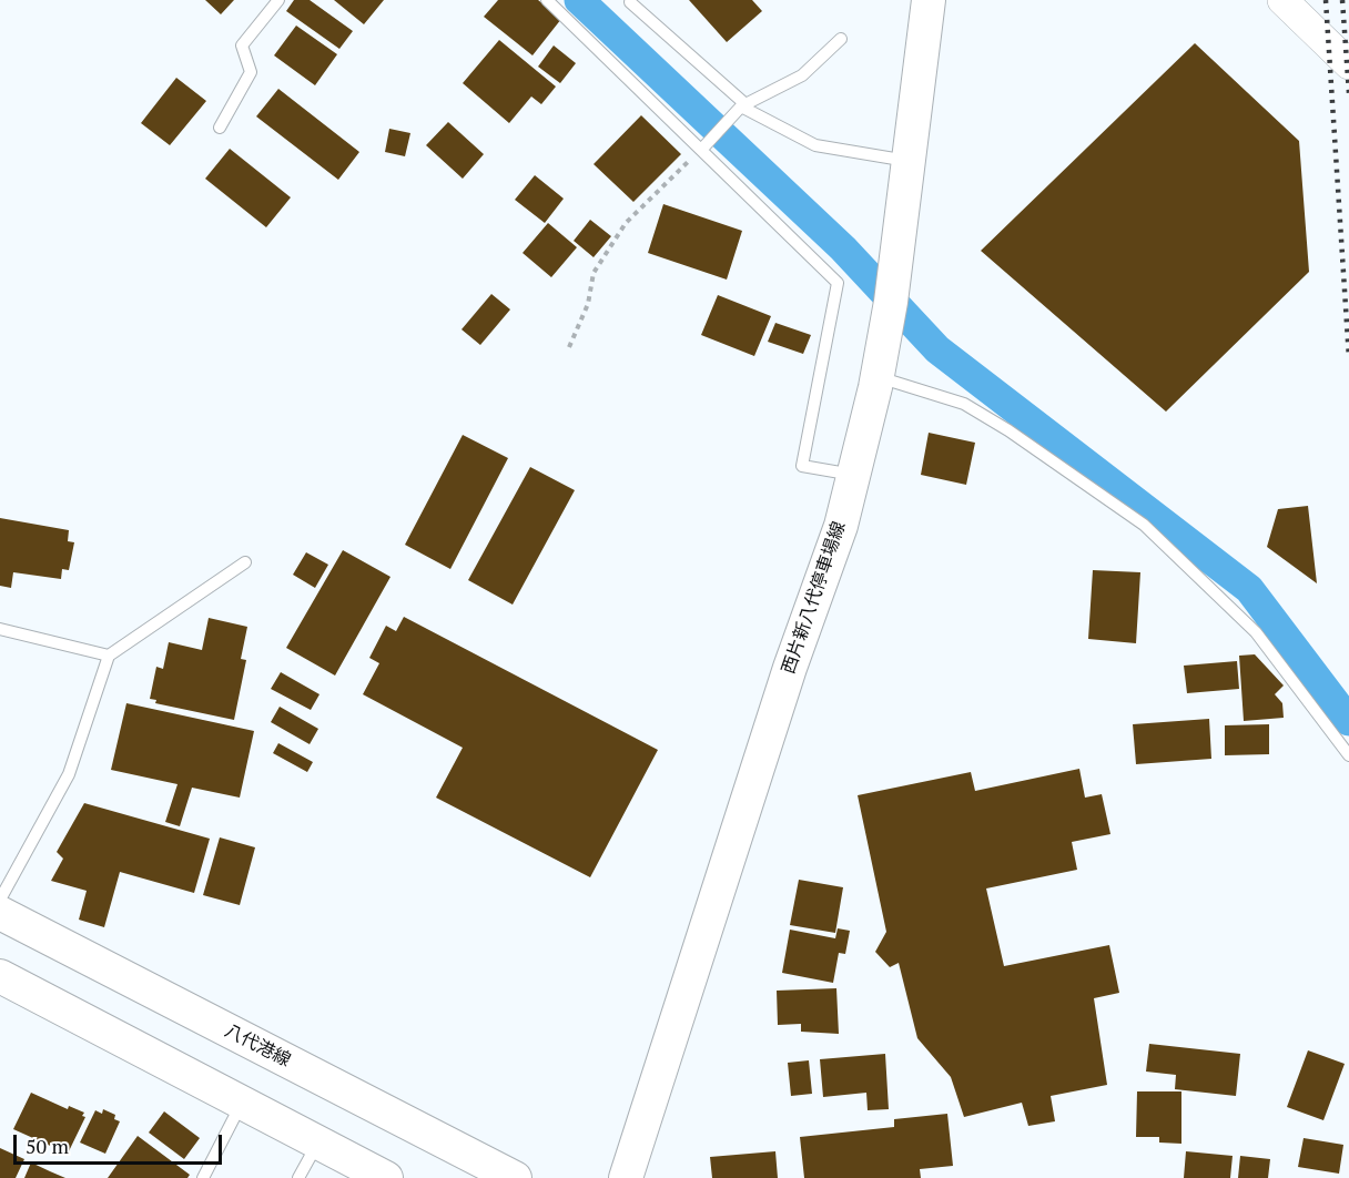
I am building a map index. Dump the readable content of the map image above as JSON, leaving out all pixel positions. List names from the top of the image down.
{
  "streets": {
    "main road": ["西片新八代停車場線", "八代港線"]
  },
  "scale_bar": "50 m"
}
